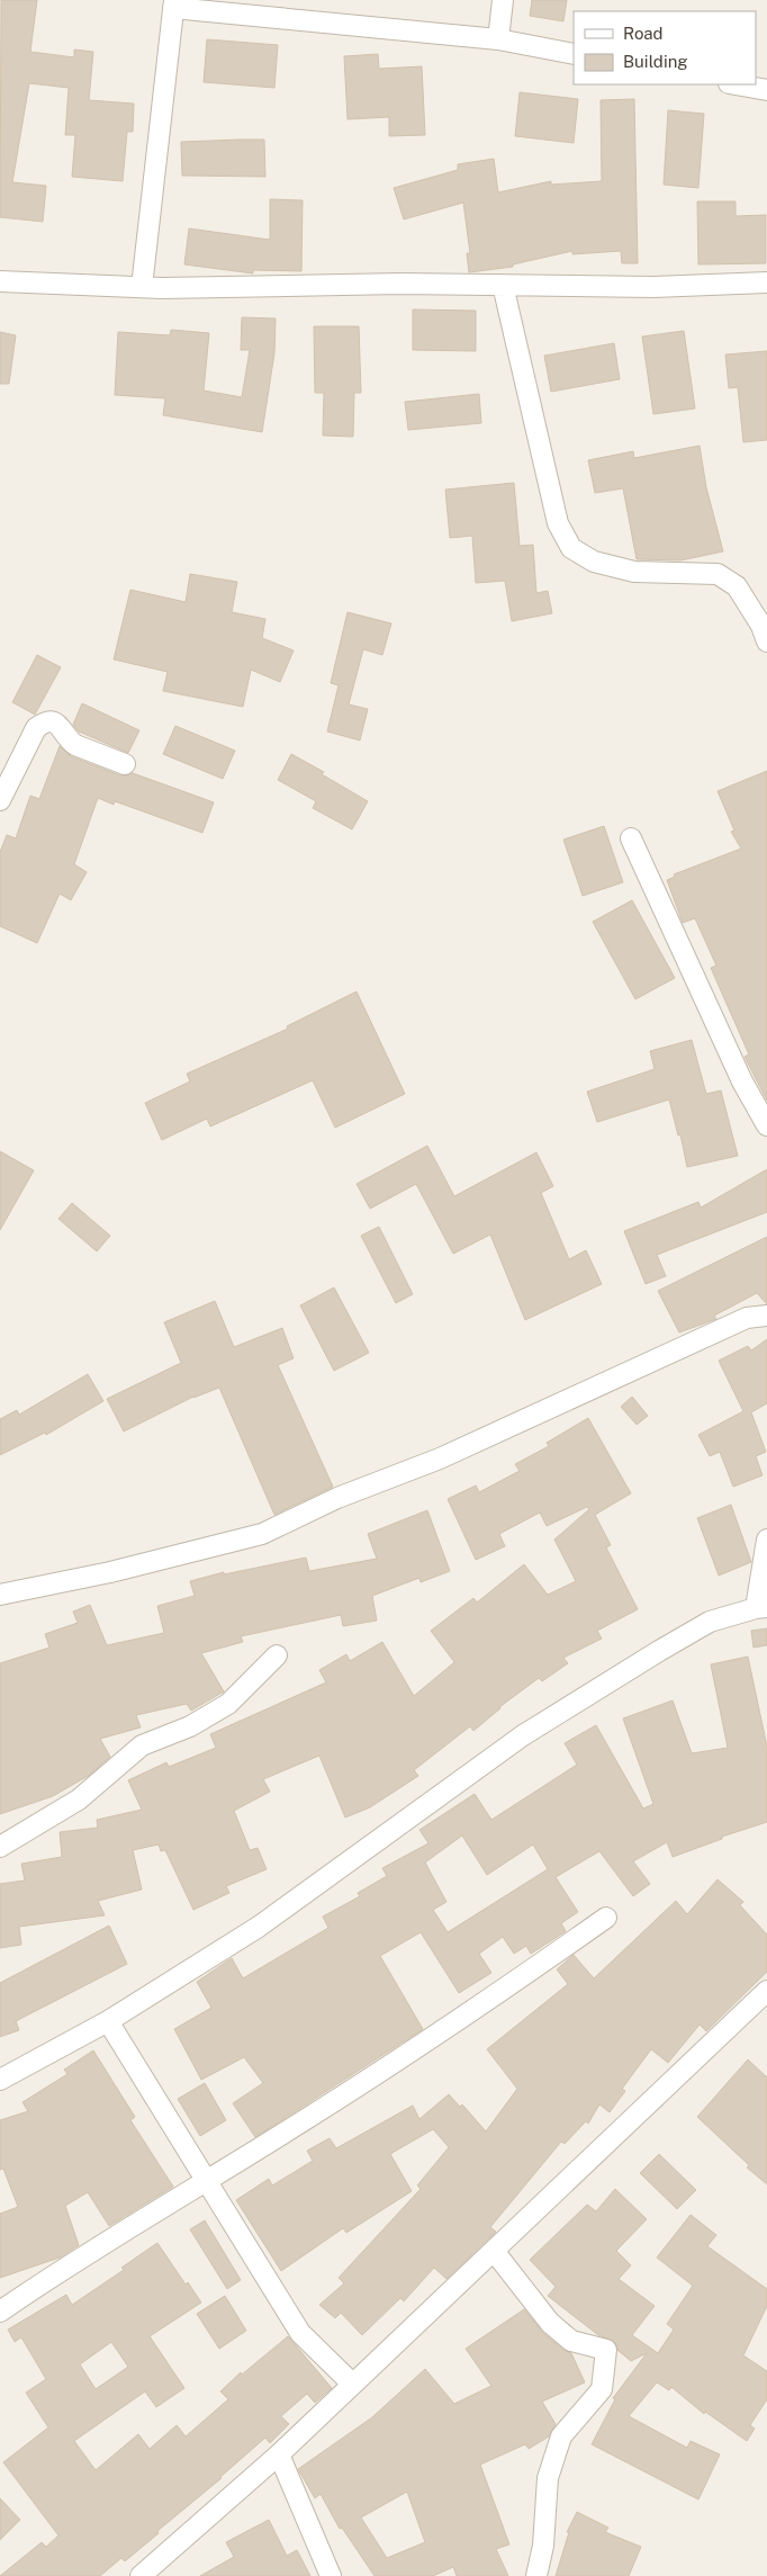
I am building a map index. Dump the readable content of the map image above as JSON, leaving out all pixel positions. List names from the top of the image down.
{
  "legend": ["Road", "Building"]
}
